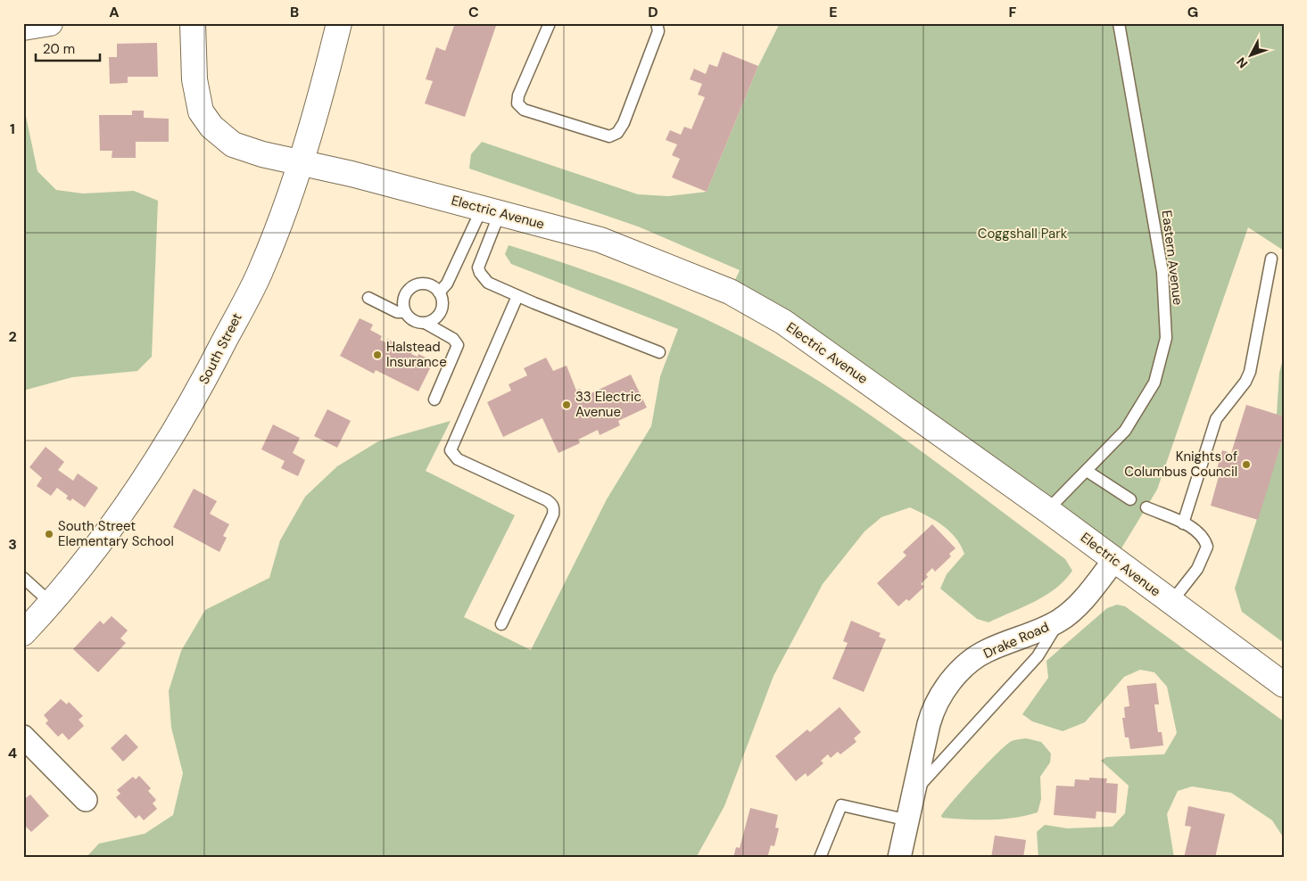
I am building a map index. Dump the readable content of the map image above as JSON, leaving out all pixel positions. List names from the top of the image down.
{
  "streets": {
    "main road": ["Electric Avenue", "South Street"],
    "street": ["Drake Road"],
    "lane": ["Eastern Avenue"]
  },
  "crossings": [
    ["Electric Avenue", "Eastern Avenue"],
    ["Electric Avenue", "South Street"],
    ["Electric Avenue", "Drake Road"]
  ],
  "parks": ["Coggshall Park"],
  "places": [
    "Halstead Insurance",
    "33 Electric Avenue",
    "Knights of Columbus Council",
    "South Street Elementary School"
  ],
  "scale_bar": "20 m",
  "north": "bottom left",
  "grid": {
    "columns": [
      "A",
      "B",
      "C",
      "D",
      "E",
      "F",
      "G"
    ],
    "rows": [
      "1",
      "2",
      "3",
      "4"
    ]
  }
}
